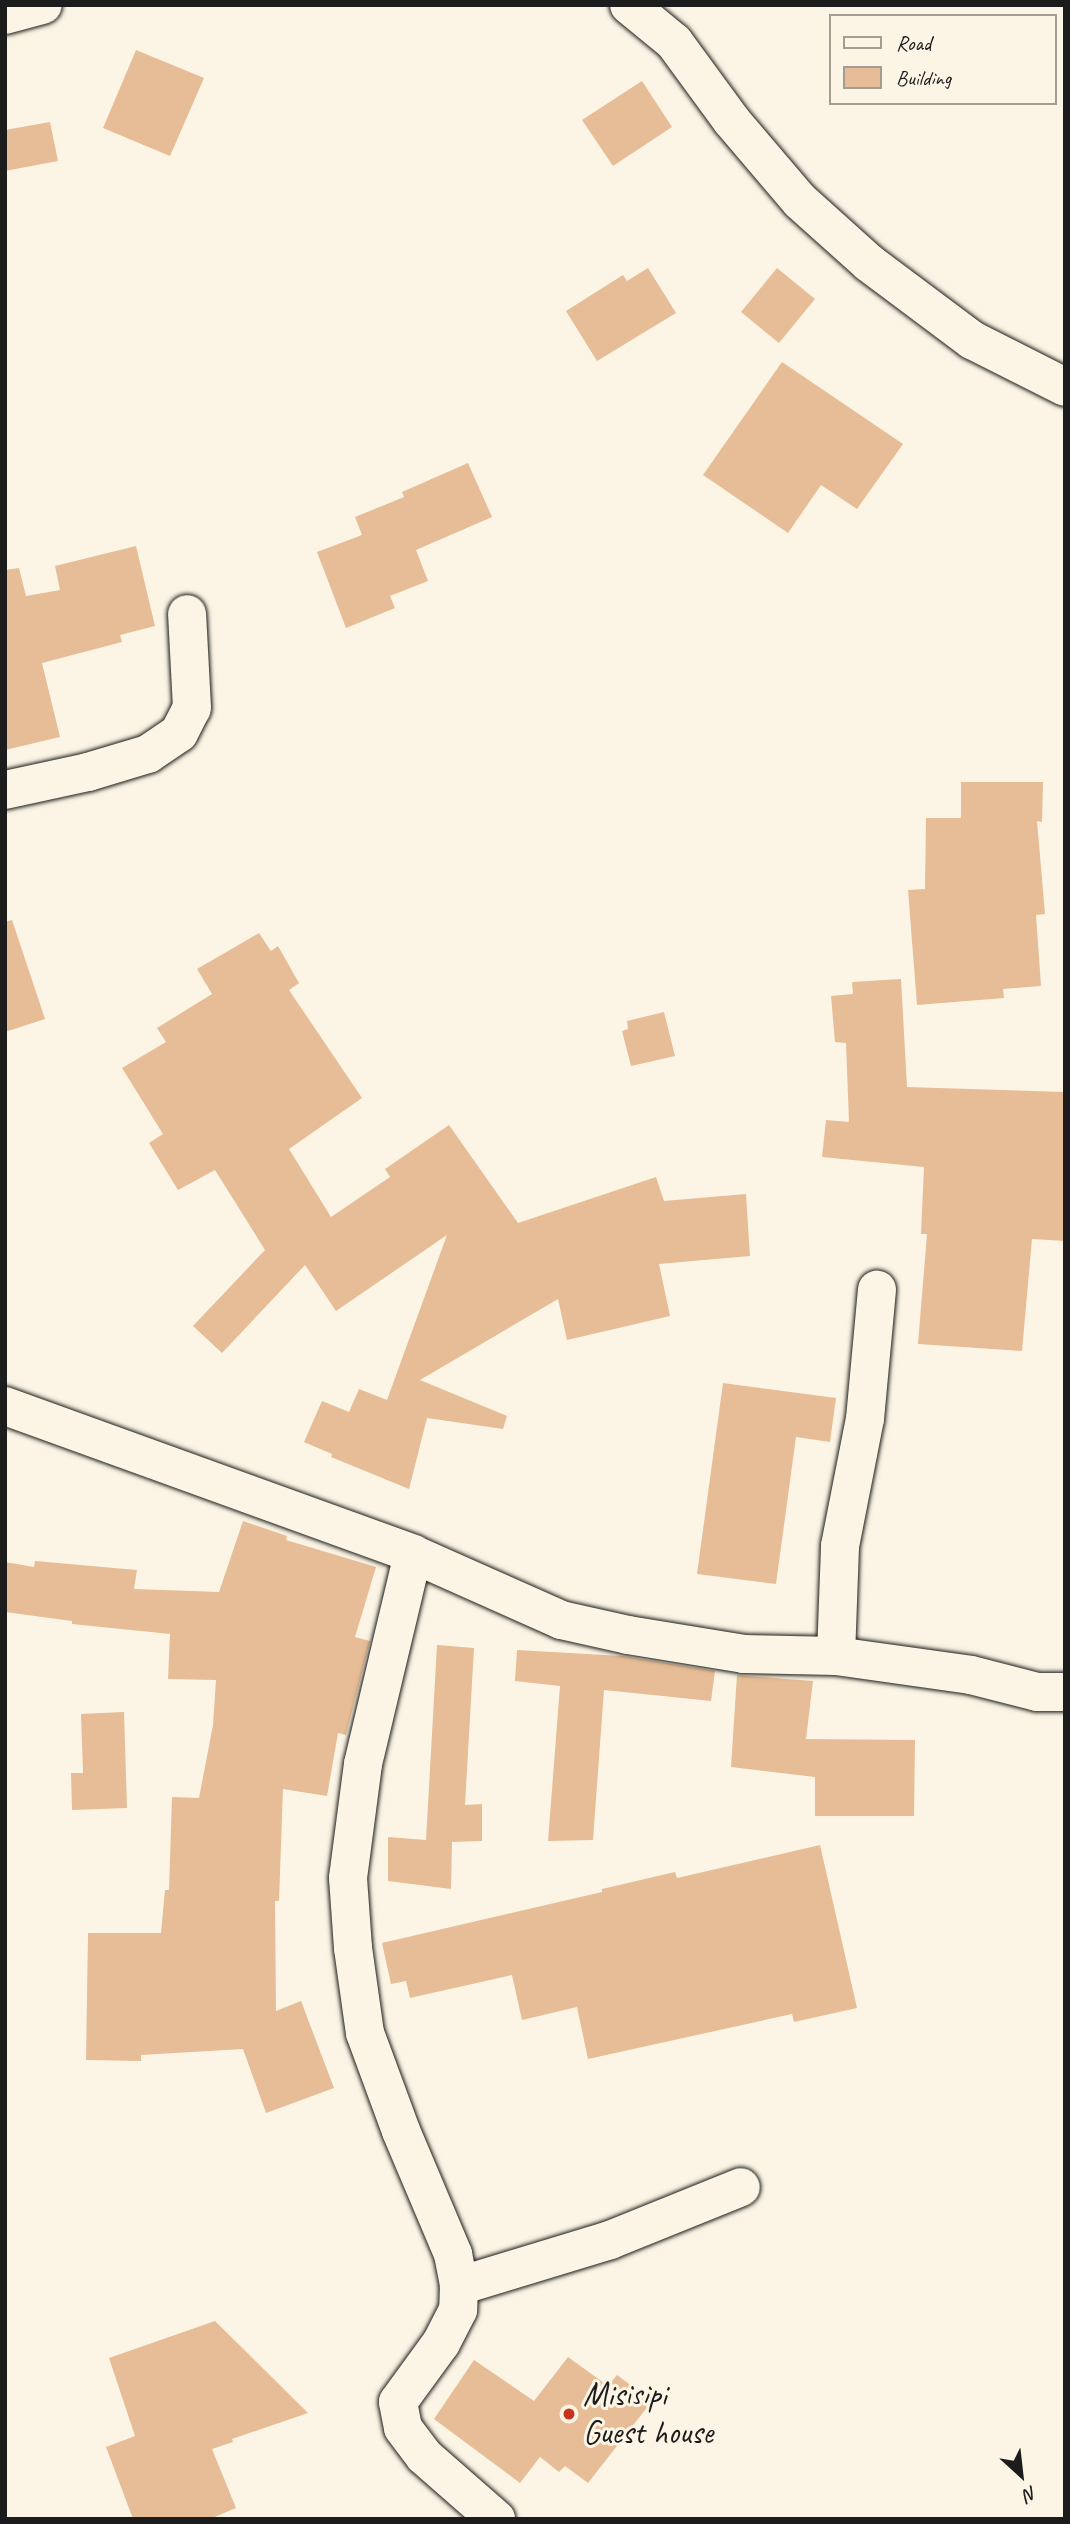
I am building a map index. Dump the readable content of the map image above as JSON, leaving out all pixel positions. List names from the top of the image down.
{
  "places": ["Misisipi Guest house"],
  "legend": ["Road", "Building"],
  "north": "bottom right"
}
